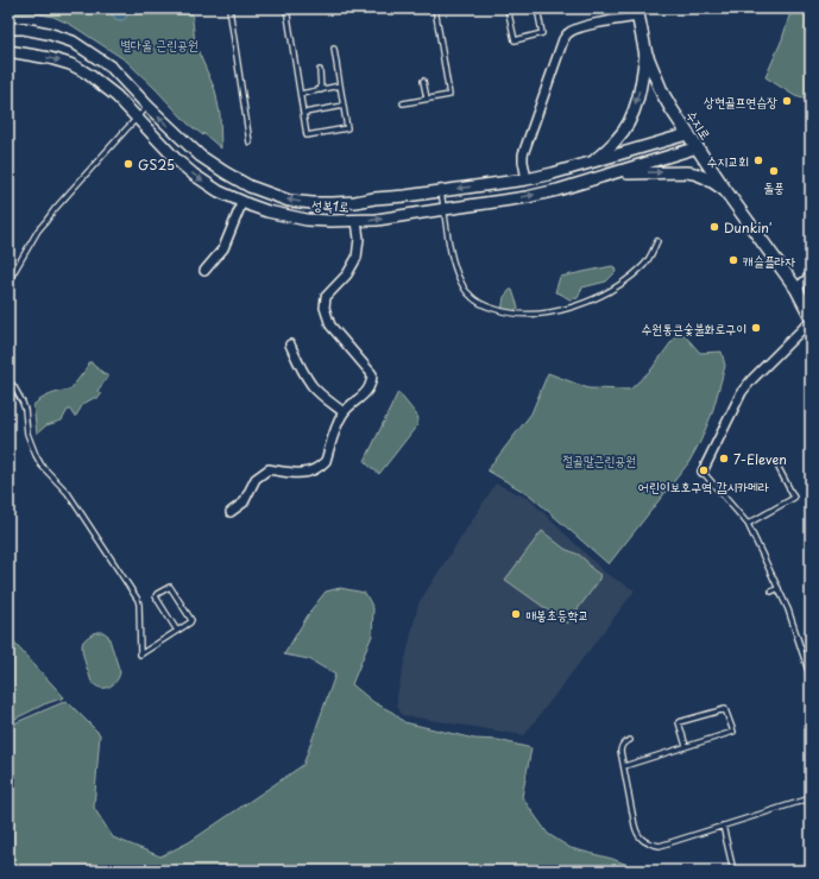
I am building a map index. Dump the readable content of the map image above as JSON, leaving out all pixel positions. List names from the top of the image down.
{
  "streets": {
    "main road": ["수지로"],
    "street": ["성복1로"]
  },
  "crossings": [
    ["수지로", "성복1로"]
  ],
  "parks": ["별다올 근린공원", "절골말근린공원"],
  "places": [
    "상현골프연습장",
    "수지교회",
    "GS25",
    "돌풍",
    "Dunkin'",
    "캐슬플라자",
    "수원통큰숯불화로구이",
    "7-Eleven",
    "어린이보호구역 감시카메라",
    "매봉초등학교"
  ]
}
